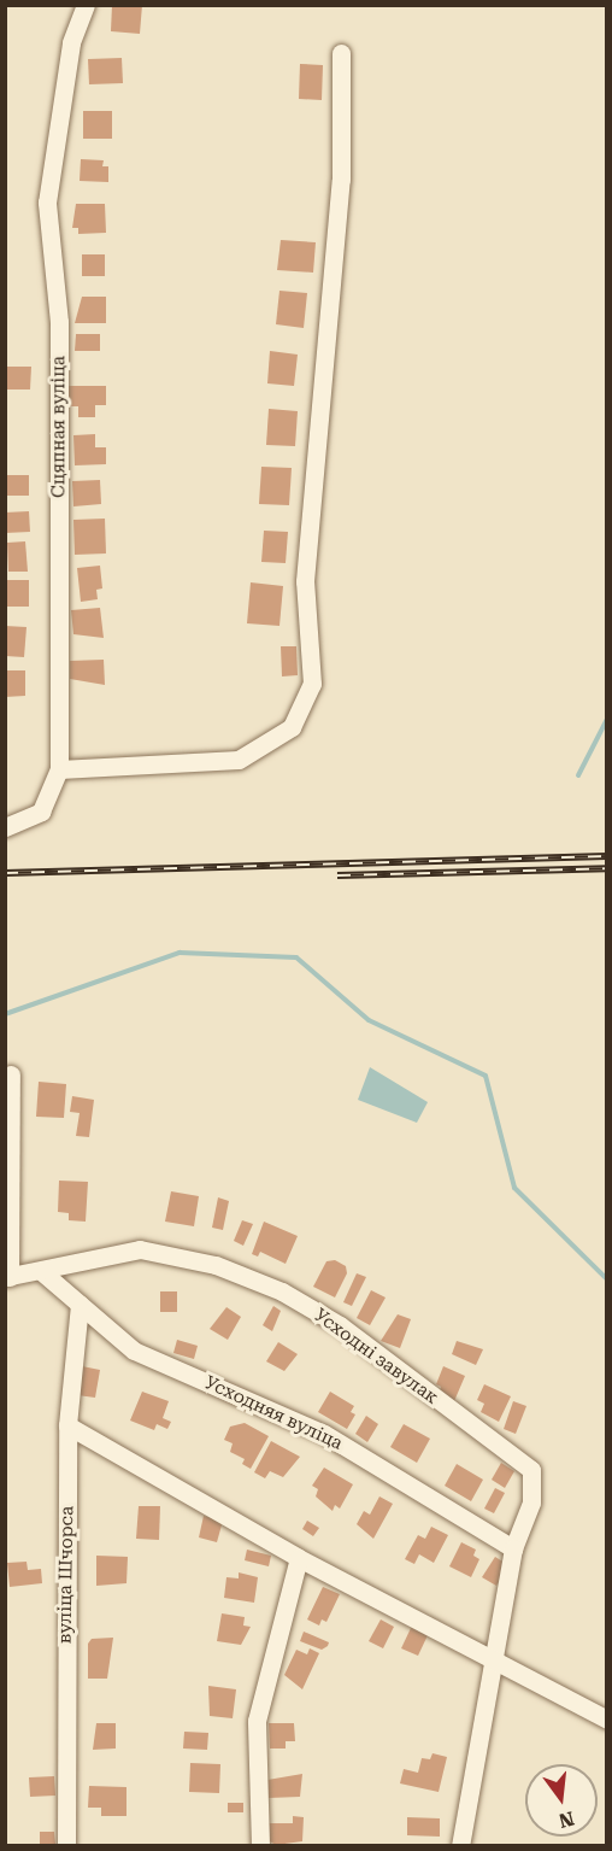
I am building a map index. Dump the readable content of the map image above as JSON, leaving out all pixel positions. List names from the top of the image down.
{
  "streets": {
    "street": [
      "Сцяпная вуліца",
      "Усходні завулак",
      "Усходняя вуліца",
      "вуліца Шчорса"
    ]
  },
  "crossings": [
    ["Усходні завулак", "Усходняя вуліца"],
    ["Усходняя вуліца", "вуліца Шчорса"]
  ],
  "north": "bottom"
}
